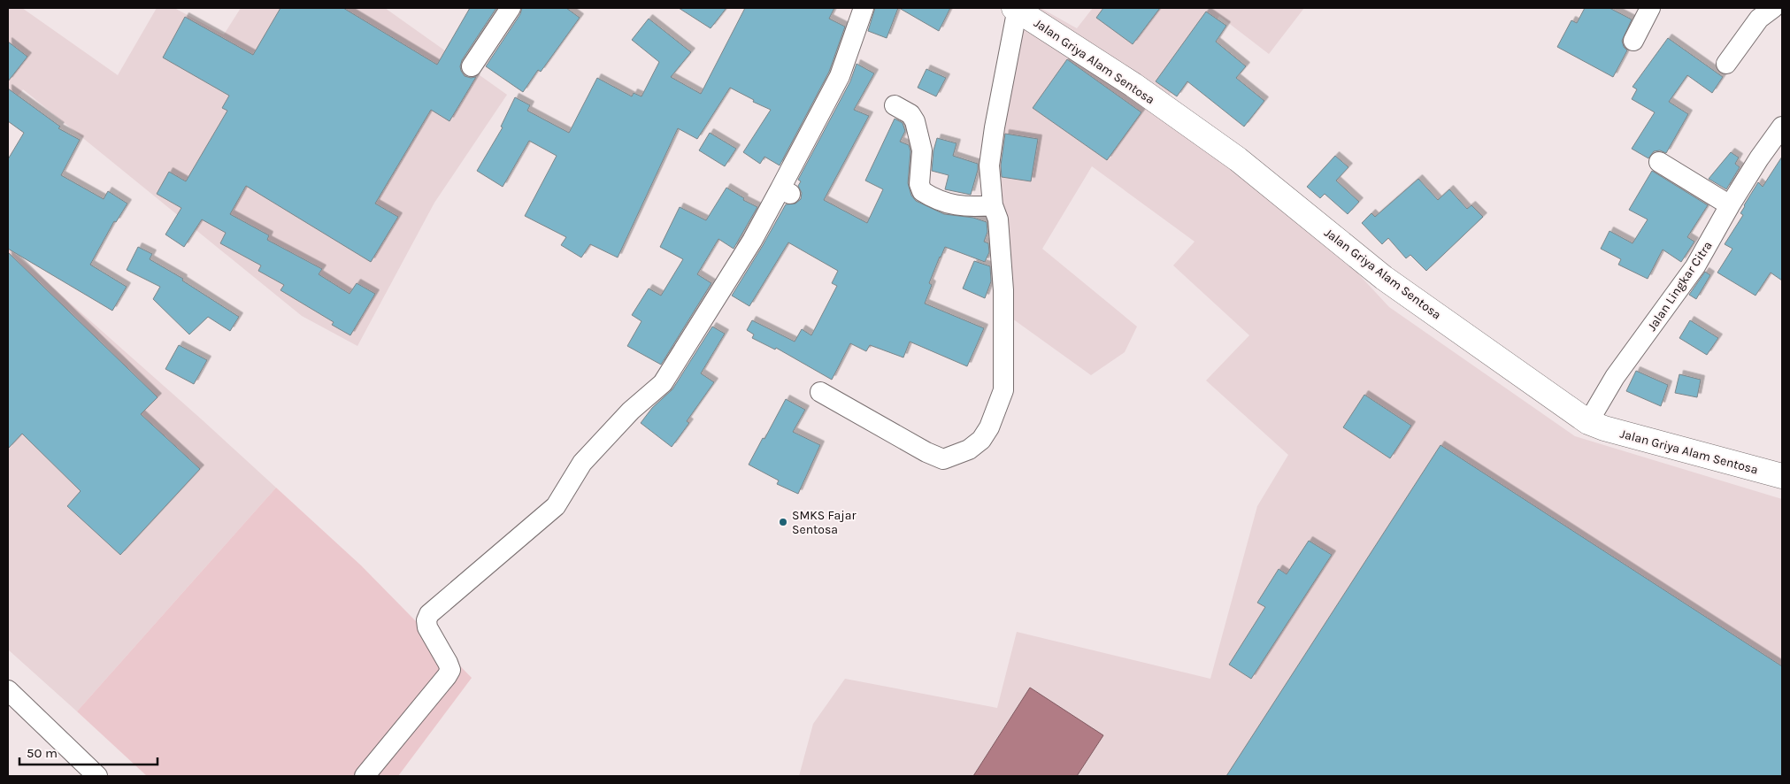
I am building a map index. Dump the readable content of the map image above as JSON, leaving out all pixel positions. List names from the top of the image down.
{
  "streets": {
    "street": ["Jalan Griya Alam Sentosa", "Jalan Lingkar Citra"]
  },
  "crossings": [
    ["Jalan Griya Alam Sentosa", "Jalan Lingkar Citra"]
  ],
  "places": ["SMKS Fajar Sentosa"],
  "scale_bar": "50 m"
}
